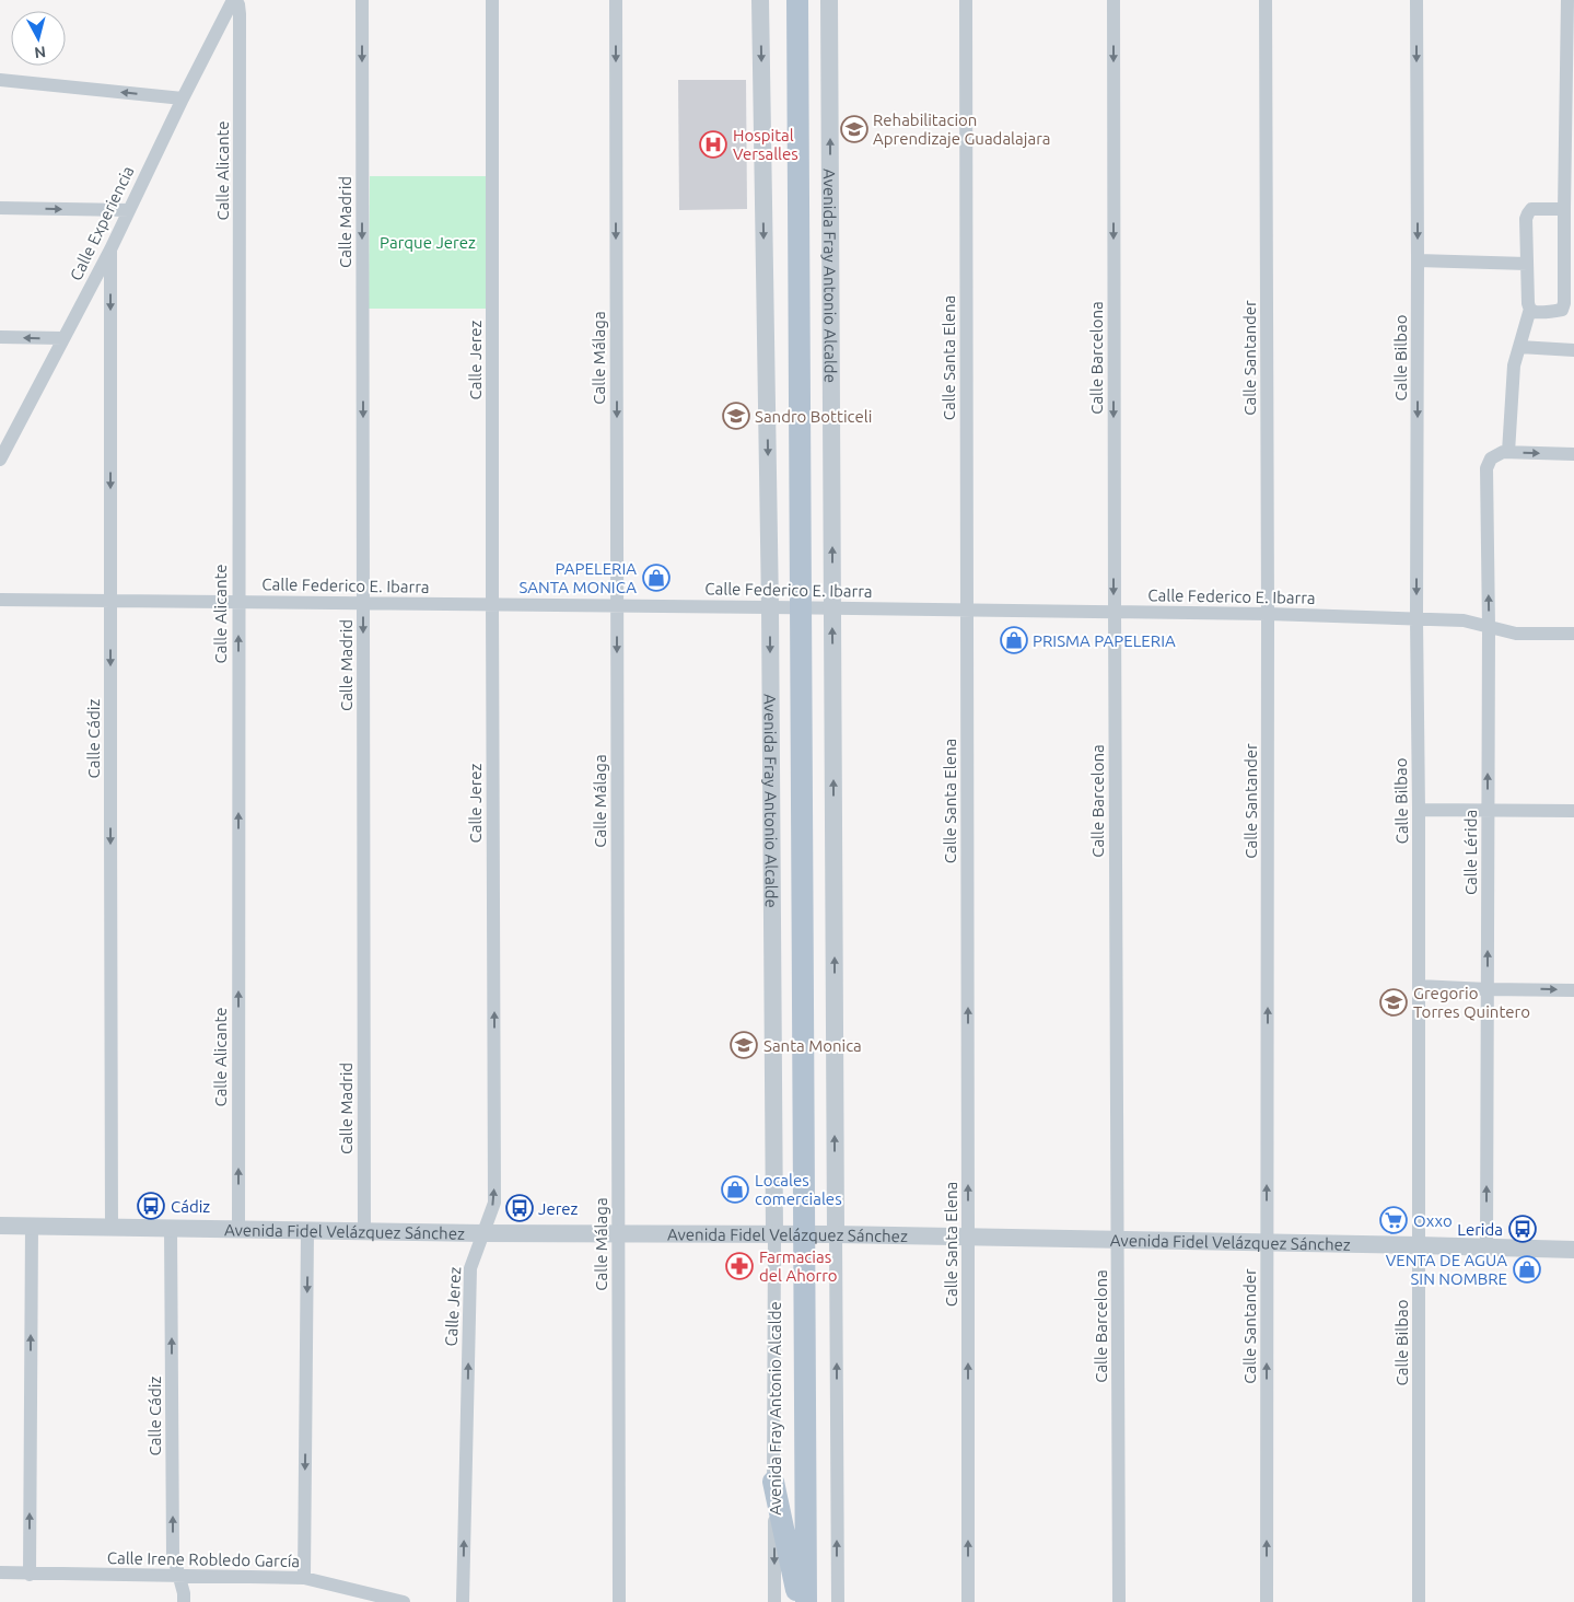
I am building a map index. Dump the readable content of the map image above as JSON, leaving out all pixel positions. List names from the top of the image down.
{
  "streets": {
    "main road": ["Avenida Fray Antonio Alcalde"],
    "street": [
      "Calle Alicante",
      "Calle Madrid",
      "Calle Experiencia",
      "Calle Málaga",
      "Calle Santa Elena",
      "Calle Barcelona",
      "Calle Santander",
      "Calle Bilbao",
      "Calle Jerez",
      "Calle Federico E. Ibarra",
      "Calle Cádiz",
      "Calle Lérida",
      "Avenida Fidel Velázquez Sánchez",
      "Calle Irene Robledo García"
    ]
  },
  "crossings": [
    ["Calle Alicante", "Calle Experiencia"],
    ["Calle Alicante", "Calle Federico E. Ibarra"],
    ["Calle Alicante", "Avenida Fidel Velázquez Sánchez"],
    ["Calle Madrid", "Calle Federico E. Ibarra"],
    ["Calle Madrid", "Avenida Fidel Velázquez Sánchez"],
    ["Calle Experiencia", "Calle Cádiz"],
    ["Avenida Fray Antonio Alcalde", "Calle Federico E. Ibarra"],
    ["Avenida Fray Antonio Alcalde", "Avenida Fidel Velázquez Sánchez"],
    ["Calle Málaga", "Calle Federico E. Ibarra"],
    ["Calle Málaga", "Avenida Fidel Velázquez Sánchez"],
    ["Calle Santa Elena", "Calle Federico E. Ibarra"],
    ["Calle Santa Elena", "Avenida Fidel Velázquez Sánchez"],
    ["Calle Barcelona", "Calle Federico E. Ibarra"],
    ["Calle Barcelona", "Avenida Fidel Velázquez Sánchez"],
    ["Calle Santander", "Calle Federico E. Ibarra"],
    ["Calle Santander", "Avenida Fidel Velázquez Sánchez"],
    ["Calle Bilbao", "Calle Federico E. Ibarra"],
    ["Calle Bilbao", "Avenida Fidel Velázquez Sánchez"],
    ["Calle Jerez", "Calle Federico E. Ibarra"],
    ["Calle Jerez", "Avenida Fidel Velázquez Sánchez"],
    ["Calle Federico E. Ibarra", "Calle Cádiz"],
    ["Calle Federico E. Ibarra", "Calle Lérida"],
    ["Calle Cádiz", "Avenida Fidel Velázquez Sánchez"],
    ["Calle Cádiz", "Calle Irene Robledo García"],
    ["Calle Lérida", "Avenida Fidel Velázquez Sánchez"]
  ],
  "one_way": [
    "Calle Alicante",
    "Calle Madrid",
    "Calle Málaga",
    "Calle Santa Elena",
    "Calle Barcelona",
    "Calle Santander",
    "Calle Jerez",
    "Calle Lérida"
  ],
  "parks": ["Parque Jerez"],
  "places": {
    "school or university": [
      "Rehabilitacion Aprendizaje Guadalajara",
      "Sandro Botticeli",
      "Gregorio Torres Quintero",
      "Santa Monica"
    ],
    "hospital": ["Hospital Versalles"],
    "shop": [
      "PAPELERIA SANTA MONICA",
      "PRISMA PAPELERIA",
      "Locales comerciales",
      "VENTA DE AGUA SIN NOMBRE"
    ],
    "bus stop": ["Cádiz", "Jerez", "Lerida"],
    "supermarket": ["Oxxo"],
    "pharmacy": ["Farmacias del Ahorro"]
  },
  "north": "bottom"
}
